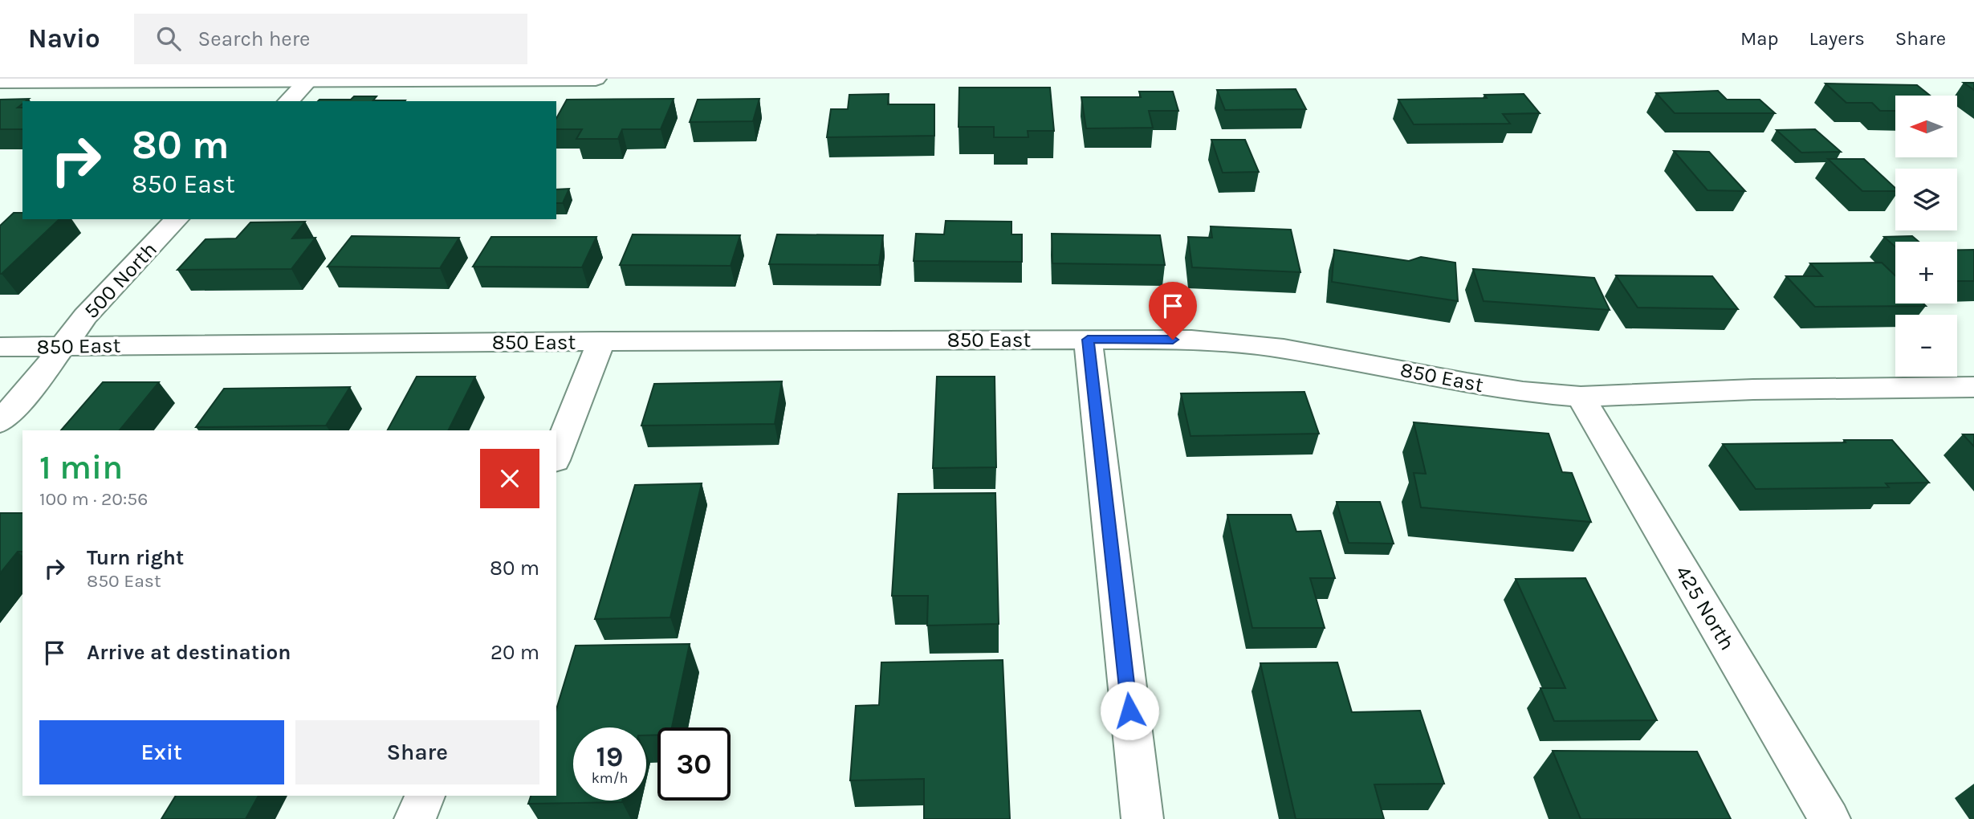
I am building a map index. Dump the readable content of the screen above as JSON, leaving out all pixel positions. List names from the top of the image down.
{
  "streets": {
    "street": ["500 North", "850 East", "425 North"]
  },
  "crossings": [
    ["500 North", "850 East"],
    ["850 East", "425 North"]
  ],
  "north": "left",
  "page": {
    "header": "Navio",
    "search": "Search here",
    "nav": ["Map", "Layers", "Share"],
    "map_buttons": ["+", "−"],
    "turn": ["80 m", "850 East"],
    "heading": ["1 min", "100 m · 20:56"],
    "list": [
      {
        "name": "Turn right",
        "note": "850 East",
        "value": "80 m"
      },
      {
        "name": "Arrive at destination",
        "value": "20 m"
      }
    ],
    "buttons": ["Exit", "Share"],
    "speed": "19 km/h",
    "limit": "30"
  }
}
